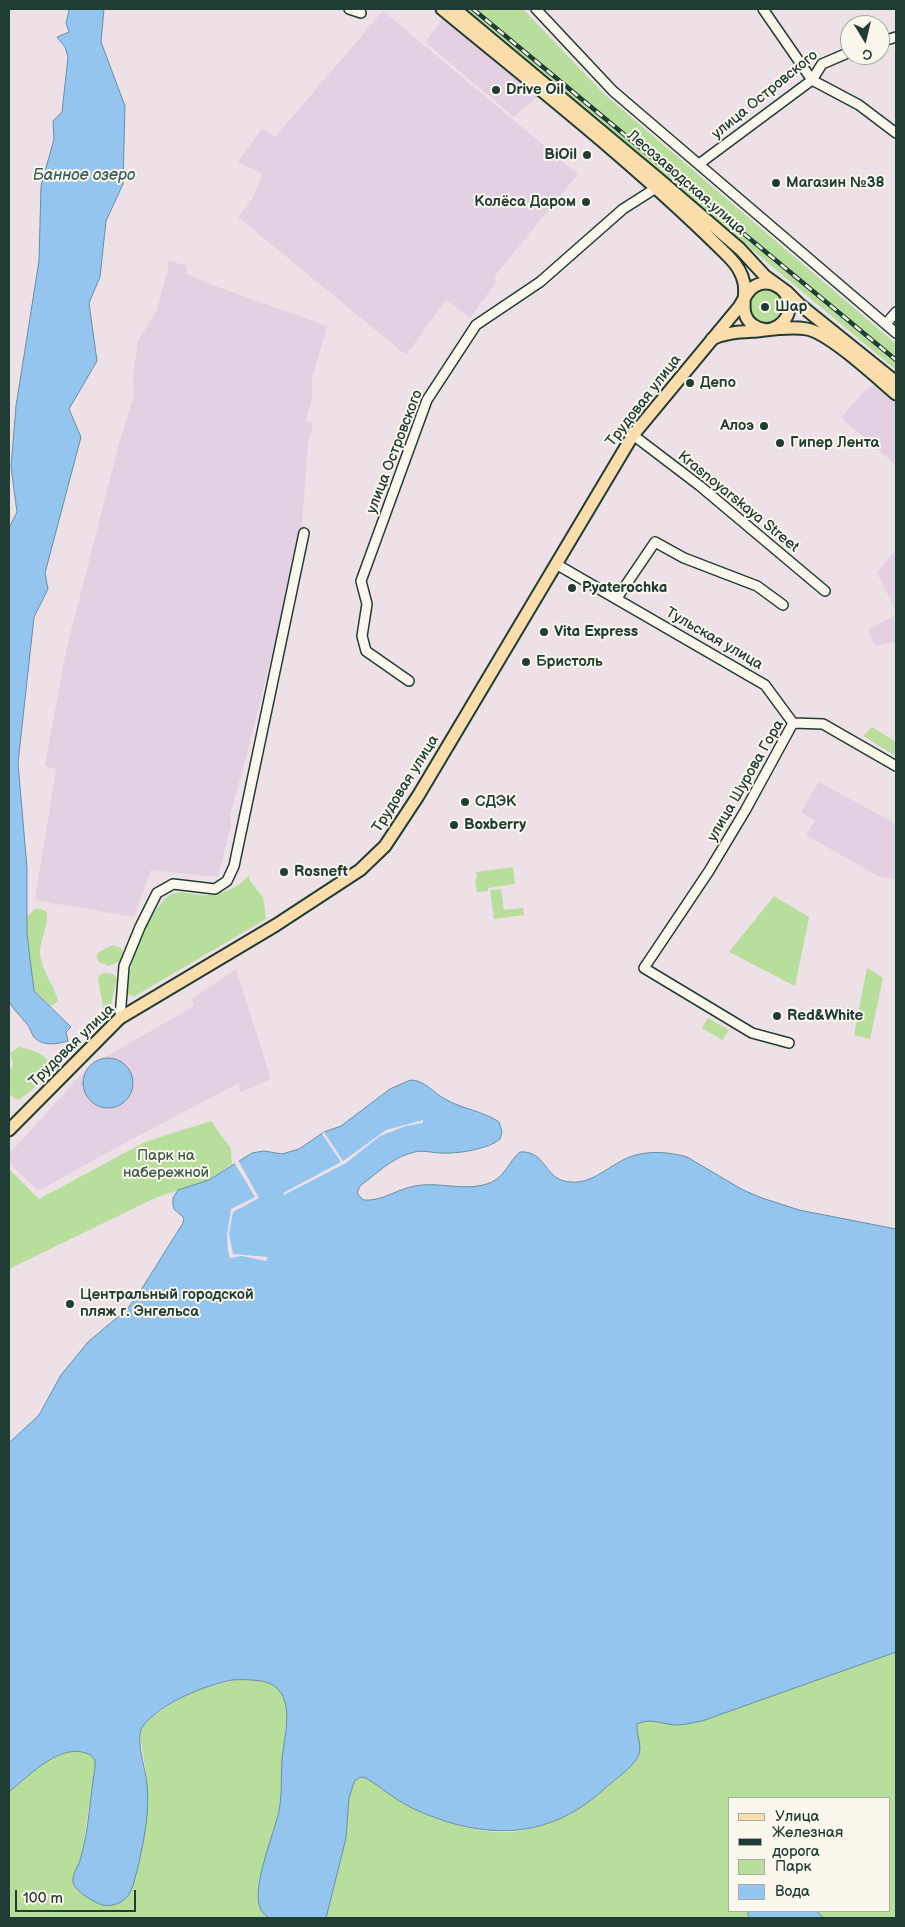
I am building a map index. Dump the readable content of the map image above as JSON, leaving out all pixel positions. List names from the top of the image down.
{
  "streets": {
    "main road": ["Лесозаводская улица", "Трудовая улица"],
    "street": [
      "улица Островского",
      "Krasnoyarskaya Street",
      "Тульская улица",
      "улица Шурова Гора"
    ]
  },
  "crossings": [
    ["улица Островского", "Лесозаводская улица"],
    ["Лесозаводская улица", "Трудовая улица"],
    ["Трудовая улица", "Krasnoyarskaya Street"],
    ["Трудовая улица", "Тульская улица"],
    ["Тульская улица", "улица Шурова Гора"]
  ],
  "water": ["Банное озеро"],
  "parks": ["Парк на набережной"],
  "places": [
    "Drive Oil",
    "BiOil",
    "Магазин №38",
    "Колёса Даром",
    "Шар",
    "Депо",
    "Алоэ",
    "Гипер Лента",
    "Pyaterochka",
    "Vita Express",
    "Бристоль",
    "СДЭК",
    "Boxberry",
    "Rosneft",
    "Red&White",
    "Центральный городской пляж г. Энгельса"
  ],
  "legend": [
    "Улица",
    "Железная дорога",
    "Парк",
    "Вода"
  ],
  "scale_bar": "100 m",
  "north": "bottom"
}
